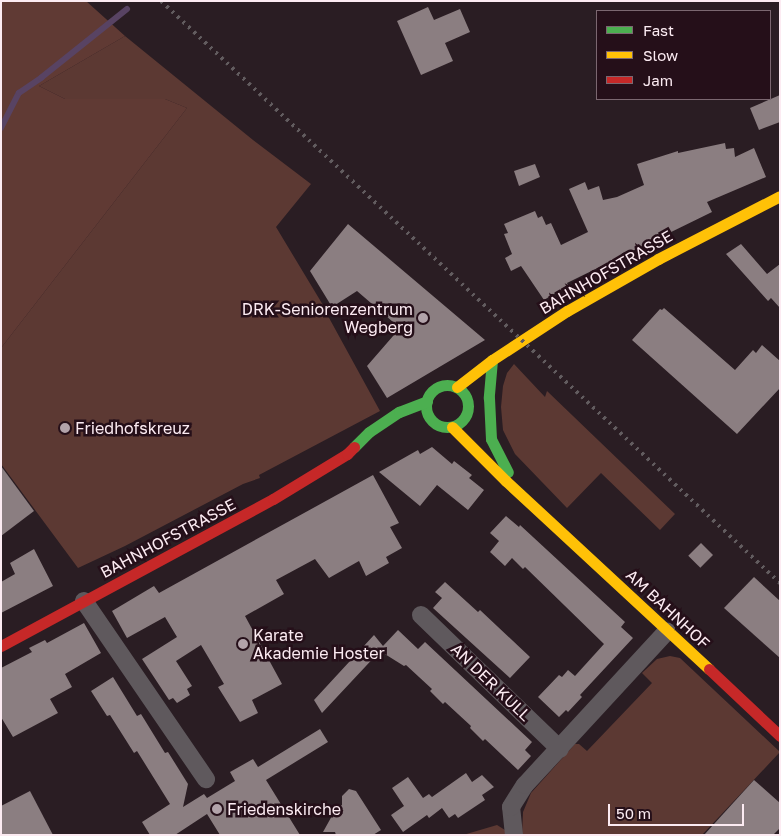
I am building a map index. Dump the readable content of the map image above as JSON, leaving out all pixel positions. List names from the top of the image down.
{
  "streets": {
    "street": ["BAHNHOFSTRASSE", "AM BAHNHOF", "AN DER KULL"]
  },
  "crossings": [
    ["BAHNHOFSTRASSE", "AM BAHNHOF"]
  ],
  "places": [
    "DRK-Seniorenzentrum Wegberg",
    "Friedhofskreuz",
    "Karate Akademie Hoster",
    "Friedenskirche"
  ],
  "legend": ["Fast", "Slow", "Jam"],
  "scale_bar": "50 m"
}
